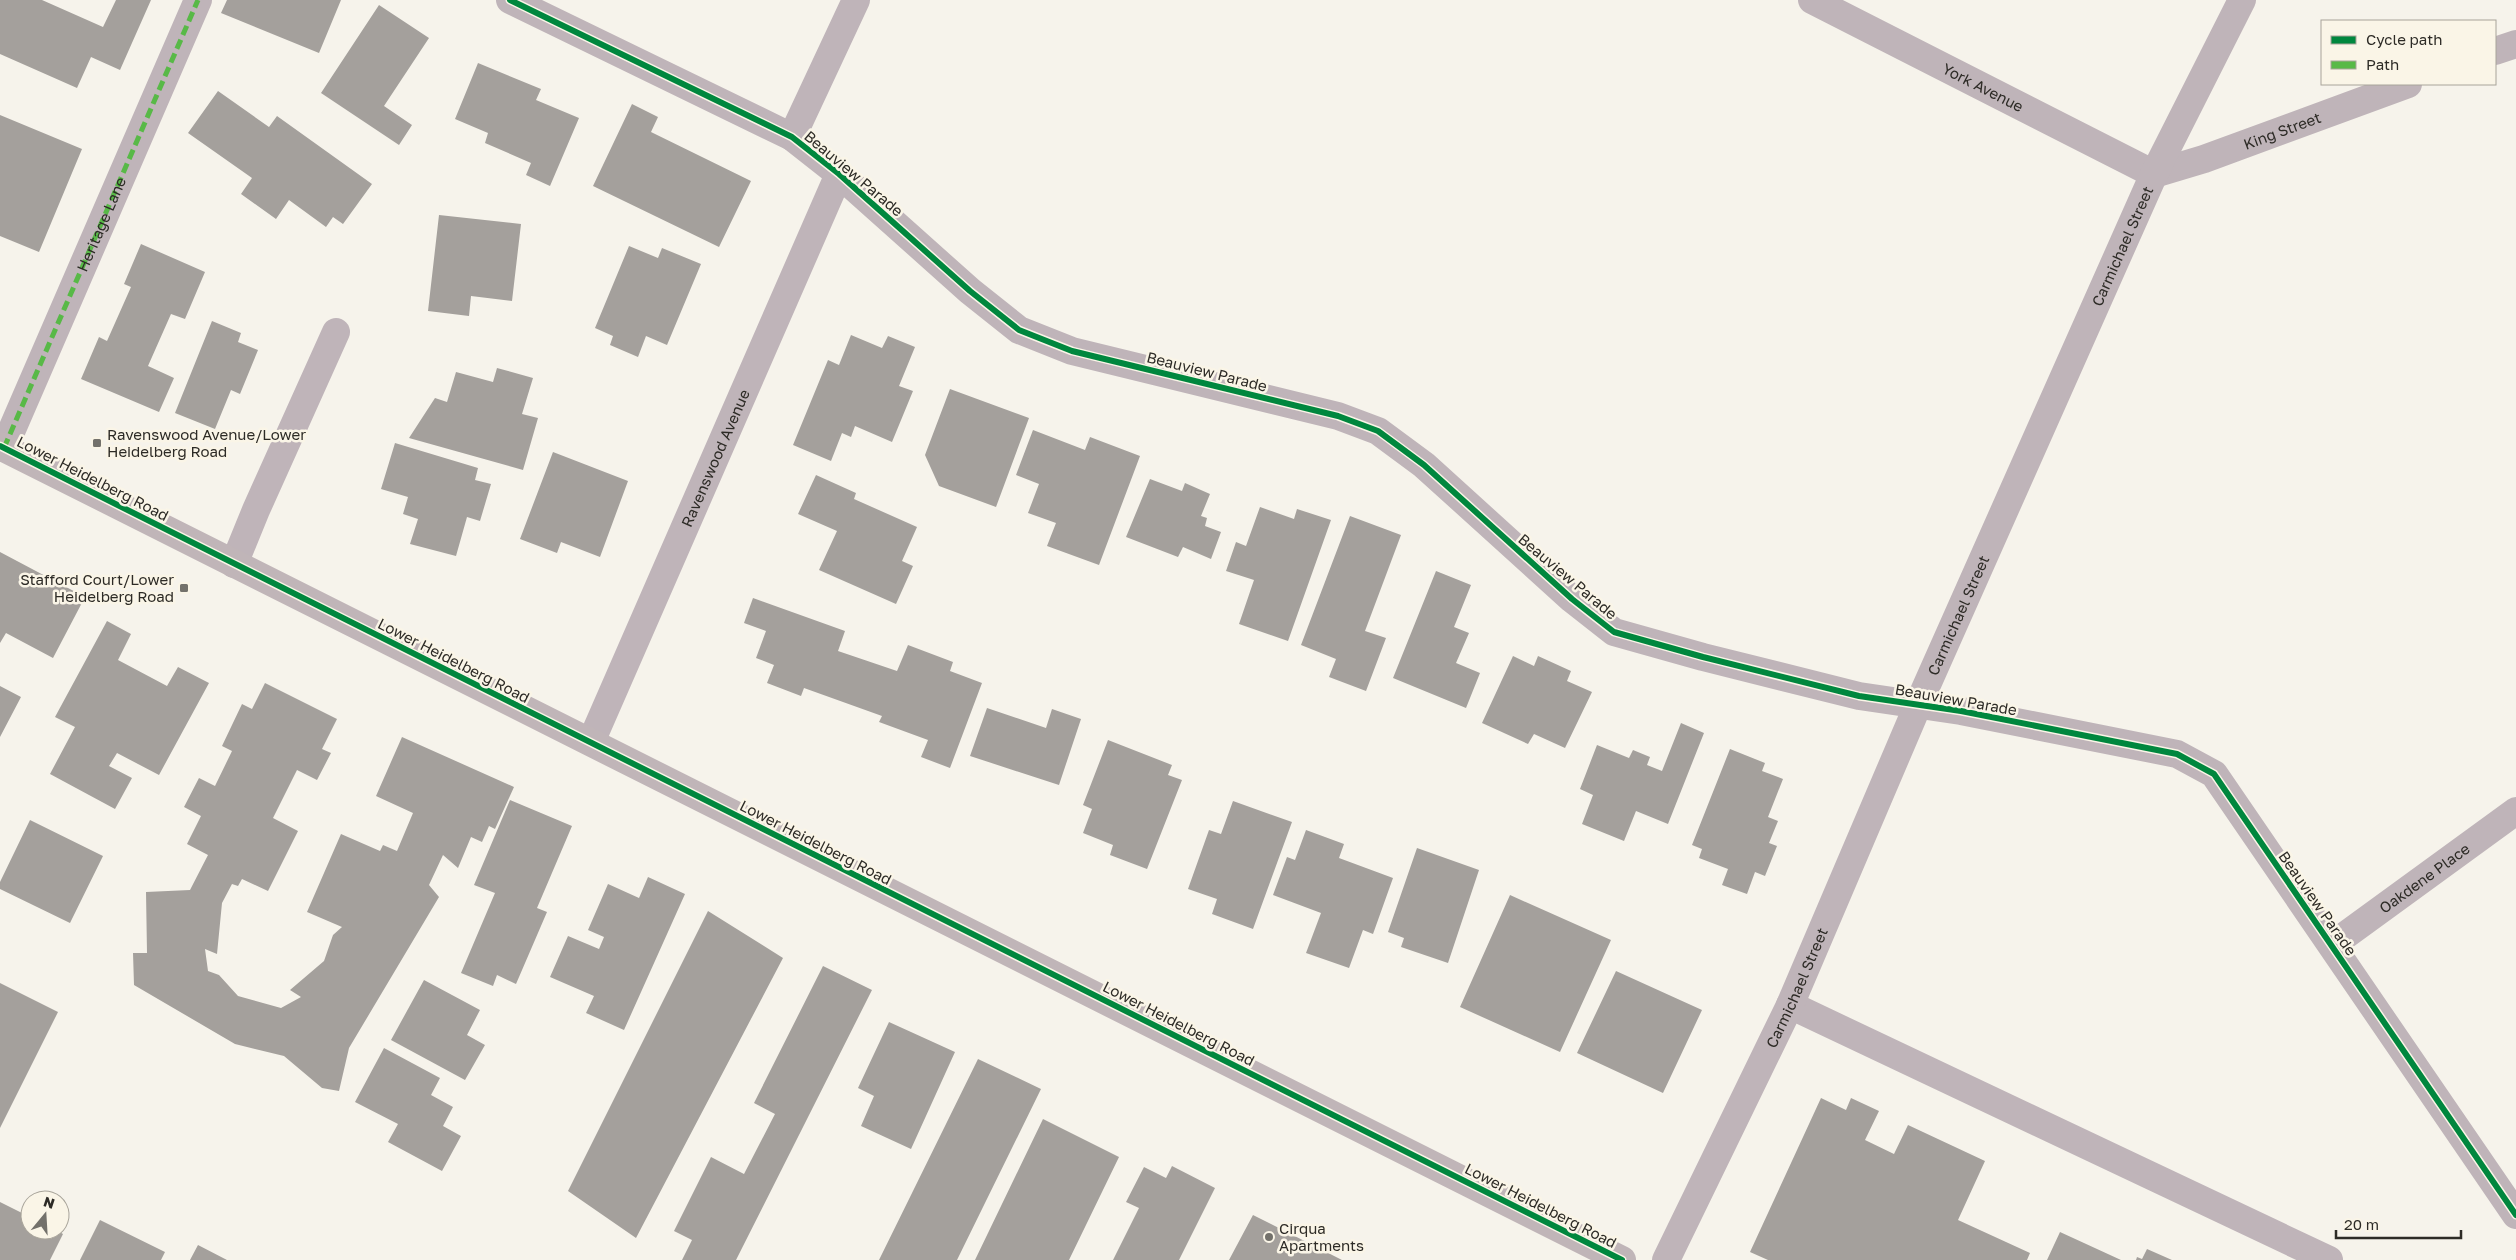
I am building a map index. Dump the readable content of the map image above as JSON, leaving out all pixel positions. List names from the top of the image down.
{
  "streets": {
    "main road": ["Lower Heidelberg Road"],
    "street": [
      "York Avenue",
      "King Street",
      "Beauview Parade",
      "Heritage Lane",
      "Carmichael Street",
      "Ravenswood Avenue",
      "Oakdene Place"
    ]
  },
  "crossings": [
    ["York Avenue", "King Street"],
    ["York Avenue", "Carmichael Street"],
    ["King Street", "Carmichael Street"],
    ["Beauview Parade", "Carmichael Street"],
    ["Beauview Parade", "Ravenswood Avenue"],
    ["Beauview Parade", "Oakdene Place"],
    ["Heritage Lane", "Lower Heidelberg Road"],
    ["Ravenswood Avenue", "Lower Heidelberg Road"]
  ],
  "places": {
    "transit": ["Ravenswood Avenue/Lower Heidelberg Road", "Stafford Court/Lower Heidelberg Road"],
    "other": ["Cirqua Apartments"]
  },
  "legend": ["Cycle path", "Path"],
  "scale_bar": "20 m",
  "north": "top"
}
